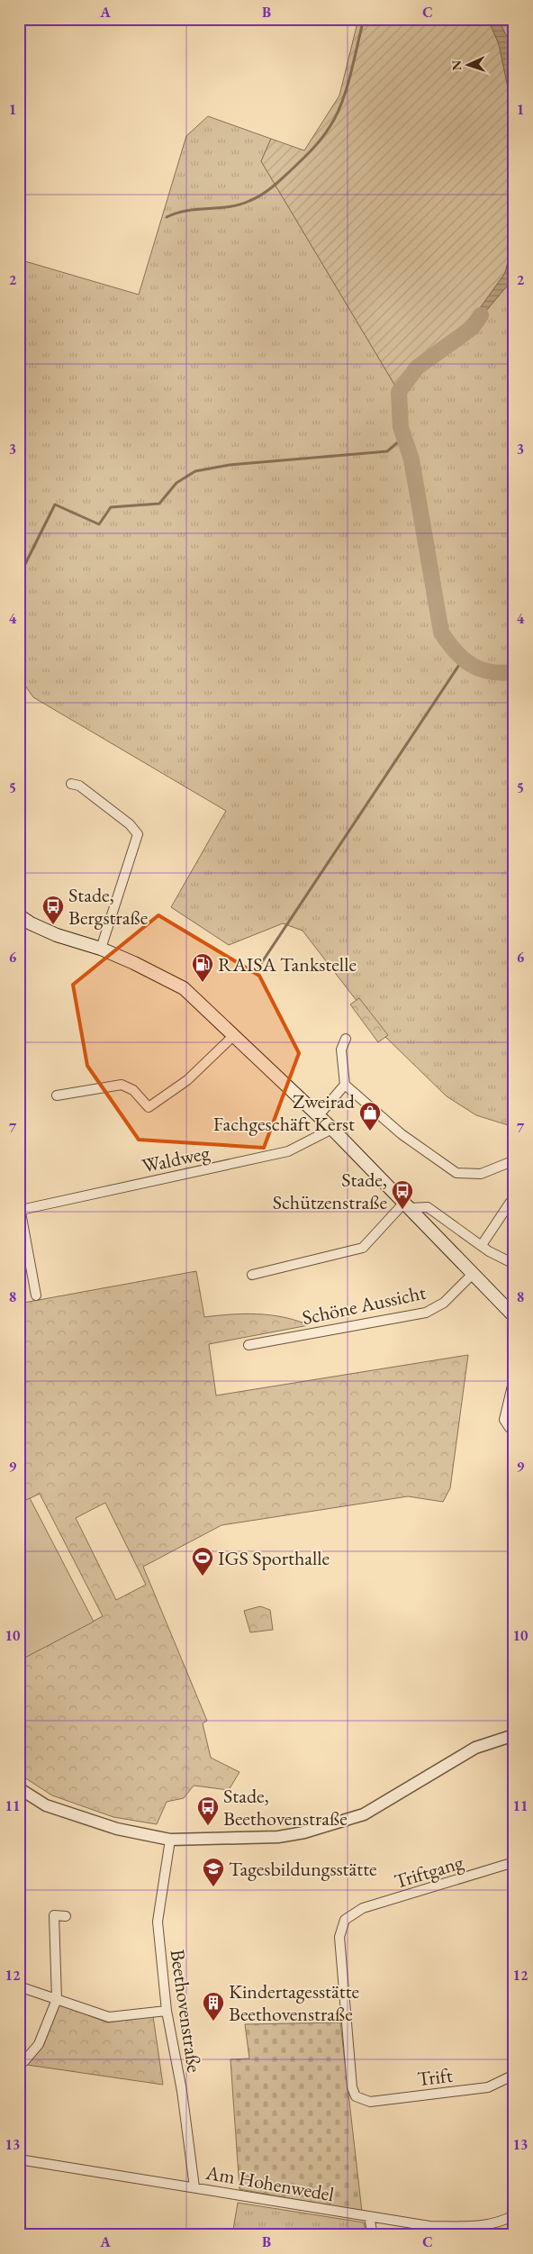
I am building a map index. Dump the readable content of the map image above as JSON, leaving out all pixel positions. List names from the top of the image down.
{
  "streets": {
    "street": [
      "Waldweg",
      "Schöne Aussicht",
      "Triftgang",
      "Beethovenstraße",
      "Trift",
      "Am Hohenwedel"
    ]
  },
  "crossings": [
    ["Triftgang", "Trift"],
    ["Beethovenstraße", "Am Hohenwedel"]
  ],
  "places": {
    "bus stop": ["Stade, Bergstraße", "Stade, Schützenstraße", "Stade, Beethovenstraße"],
    "fuel station": ["RAISA Tankstelle"],
    "shop": ["Zweirad Fachgeschäft Kerst"],
    "sports": ["IGS Sporthalle"],
    "school or university": ["Tagesbildungsstätte"],
    "building": ["Kindertagesstätte Beethovenstraße"]
  },
  "north": "left",
  "grid": {
    "columns": ["A", "B", "C"],
    "rows": [
      "1",
      "2",
      "3",
      "4",
      "5",
      "6",
      "7",
      "8",
      "9",
      "10",
      "11",
      "12",
      "13"
    ]
  }
}
